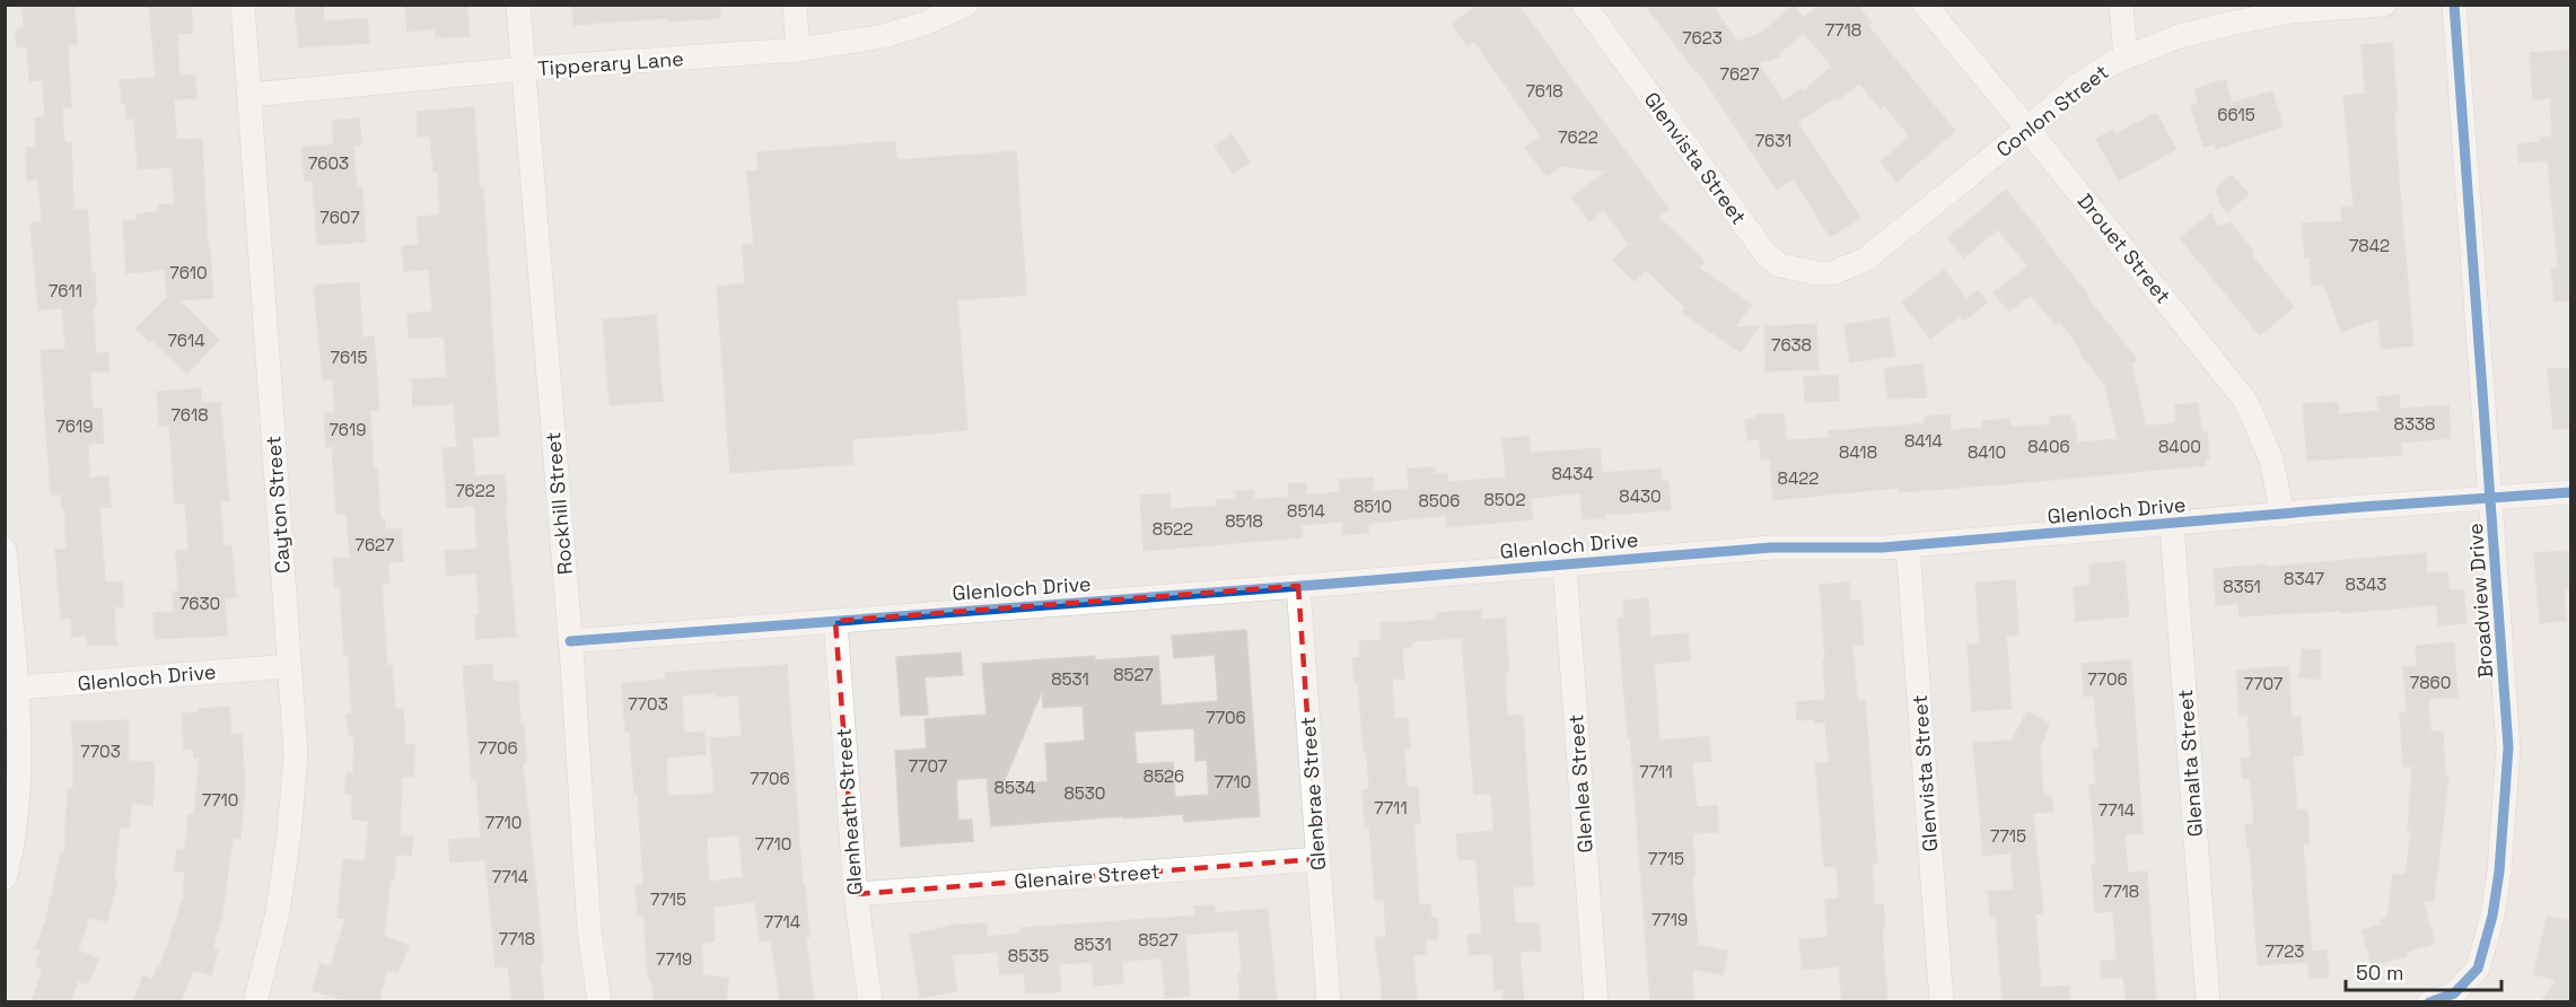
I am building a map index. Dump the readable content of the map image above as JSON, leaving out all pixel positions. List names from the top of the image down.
{
  "streets": {
    "street": [
      "Tipperary Lane",
      "Conlon Street",
      "Glenvista Street",
      "Drouet Street",
      "Rockhill Street",
      "Cayton Street",
      "Glenloch Drive",
      "Broadview Drive",
      "Glenalta Street",
      "Glenlea Street",
      "Glenbrae Street",
      "Glenheath Street",
      "Glenaire Street"
    ]
  },
  "crossings": [
    ["Tipperary Lane", "Rockhill Street"],
    ["Tipperary Lane", "Cayton Street"],
    ["Conlon Street", "Glenvista Street"],
    ["Conlon Street", "Drouet Street"],
    ["Glenvista Street", "Glenloch Drive"],
    ["Drouet Street", "Glenloch Drive"],
    ["Rockhill Street", "Glenloch Drive"],
    ["Cayton Street", "Glenloch Drive"],
    ["Glenloch Drive", "Broadview Drive"],
    ["Glenloch Drive", "Glenalta Street"],
    ["Glenloch Drive", "Glenlea Street"],
    ["Glenloch Drive", "Glenbrae Street"],
    ["Glenloch Drive", "Glenheath Street"],
    ["Glenbrae Street", "Glenaire Street"],
    ["Glenheath Street", "Glenaire Street"]
  ],
  "house_numbers": [
    "7718",
    "7623",
    "7627",
    "7618",
    "6615",
    "7622",
    "7631",
    "7603",
    "7607",
    "7842",
    "7610",
    "7611",
    "7614",
    "7638",
    "7615",
    "7618",
    "8338",
    "7619",
    "7619",
    "8414",
    "8406",
    "8400",
    "8418",
    "8410",
    "8434",
    "8422",
    "7622",
    "8430",
    "8502",
    "8506",
    "8510",
    "8514",
    "8518",
    "8522",
    "7627",
    "8347",
    "8343",
    "8351",
    "7630",
    "8527",
    "8531",
    "7706",
    "7860",
    "7707",
    "7703",
    "7706",
    "7706",
    "7703",
    "7707",
    "7711",
    "8526",
    "7706",
    "7710",
    "8534",
    "8530",
    "7710",
    "7711",
    "7714",
    "7710",
    "7715",
    "7710",
    "7715",
    "7714",
    "7718",
    "7715",
    "7719",
    "7714",
    "7718",
    "8527",
    "8531",
    "7723",
    "8535",
    "7719"
  ],
  "scale_bar": "50 m"
}
